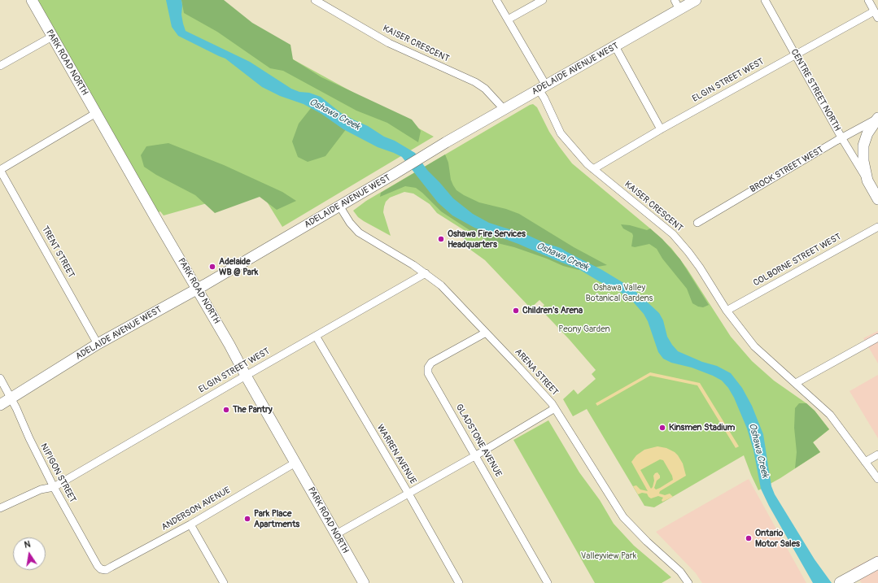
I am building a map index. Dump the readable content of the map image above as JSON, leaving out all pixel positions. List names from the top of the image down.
{
  "streets": {
    "main road": [
      "PARK ROAD NORTH",
      "ADELAIDE AVENUE WEST",
      "CENTRE STREET NORTH",
      "BROCK STREET WEST"
    ],
    "street": [
      "KAISER CRESCENT",
      "ELGIN STREET WEST",
      "TRENT STREET",
      "COLBORNE STREET WEST",
      "ARENA STREET",
      "GLADSTONE AVENUE",
      "WARREN AVENUE",
      "NIPIGON STREET",
      "ANDERSON AVENUE"
    ]
  },
  "crossings": [
    ["KAISER CRESCENT", "ADELAIDE AVENUE WEST"],
    ["KAISER CRESCENT", "ELGIN STREET WEST"],
    ["KAISER CRESCENT", "COLBORNE STREET WEST"],
    ["PARK ROAD NORTH", "ADELAIDE AVENUE WEST"],
    ["PARK ROAD NORTH", "ELGIN STREET WEST"],
    ["PARK ROAD NORTH", "ANDERSON AVENUE"],
    ["ADELAIDE AVENUE WEST", "TRENT STREET"],
    ["ADELAIDE AVENUE WEST", "ARENA STREET"],
    ["ADELAIDE AVENUE WEST", "NIPIGON STREET"],
    ["ELGIN STREET WEST", "CENTRE STREET NORTH"],
    ["ELGIN STREET WEST", "ARENA STREET"],
    ["ELGIN STREET WEST", "WARREN AVENUE"],
    ["ELGIN STREET WEST", "NIPIGON STREET"],
    ["CENTRE STREET NORTH", "BROCK STREET WEST"],
    ["ARENA STREET", "GLADSTONE AVENUE"],
    ["NIPIGON STREET", "ANDERSON AVENUE"]
  ],
  "water": ["Oshawa Creek"],
  "parks": ["Oshawa Valley Botanical Gardens", "Peony Garden", "Valleyview Park"],
  "places": [
    "Oshawa Fire Services Headquarters",
    "Adelaide WB @ Park",
    "Children's Arena",
    "The Pantry",
    "Kinsmen Stadium",
    "Park Place Apartments",
    "Ontario Motor Sales"
  ],
  "north": "top"
}
